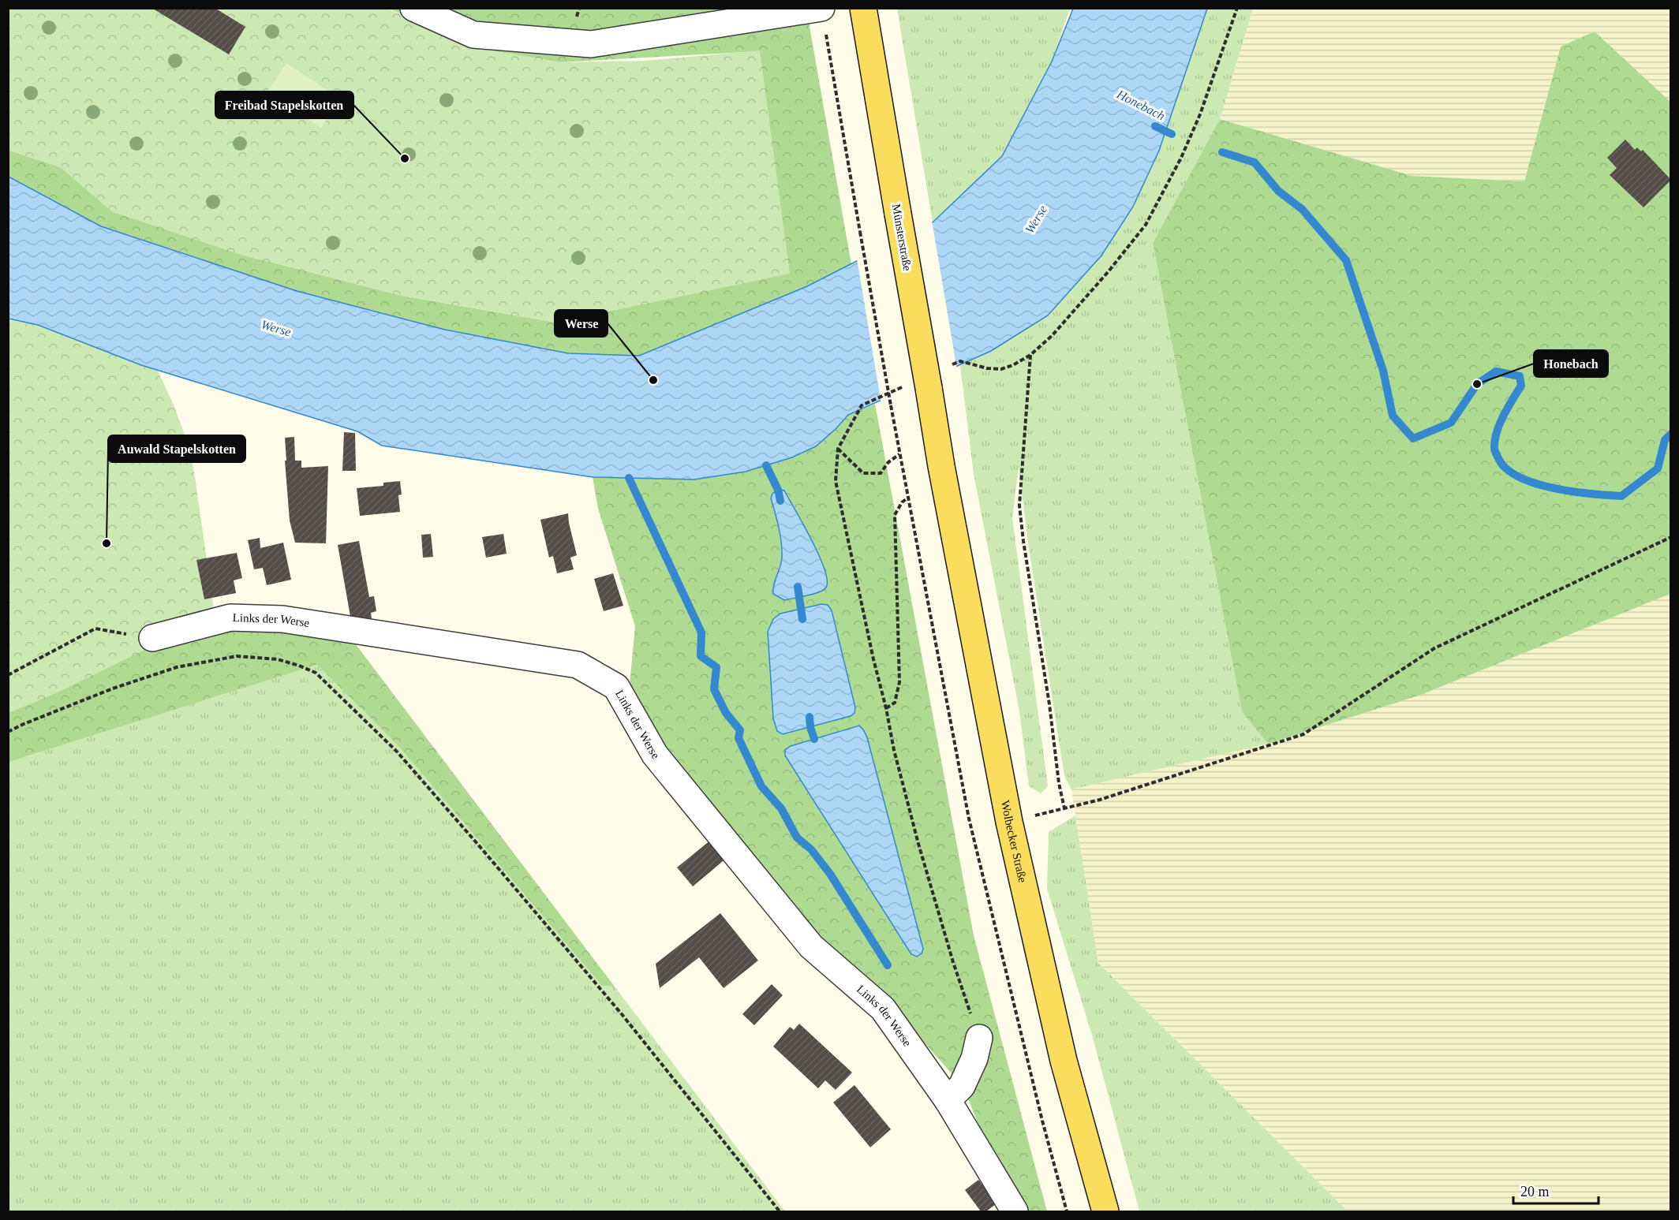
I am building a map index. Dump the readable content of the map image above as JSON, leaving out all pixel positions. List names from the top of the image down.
{
  "streets": {
    "main road": ["Münsterstraße", "Wolbecker Straße"],
    "lane": ["Links der Werse"]
  },
  "crossings": [
    ["Münsterstraße", "Wolbecker Straße"]
  ],
  "water": ["Honebach", "Werse"],
  "places": [
    "Freibad Stapelskotten",
    "Werse",
    "Honebach",
    "Auwald Stapelskotten"
  ],
  "scale_bar": "20 m"
}
